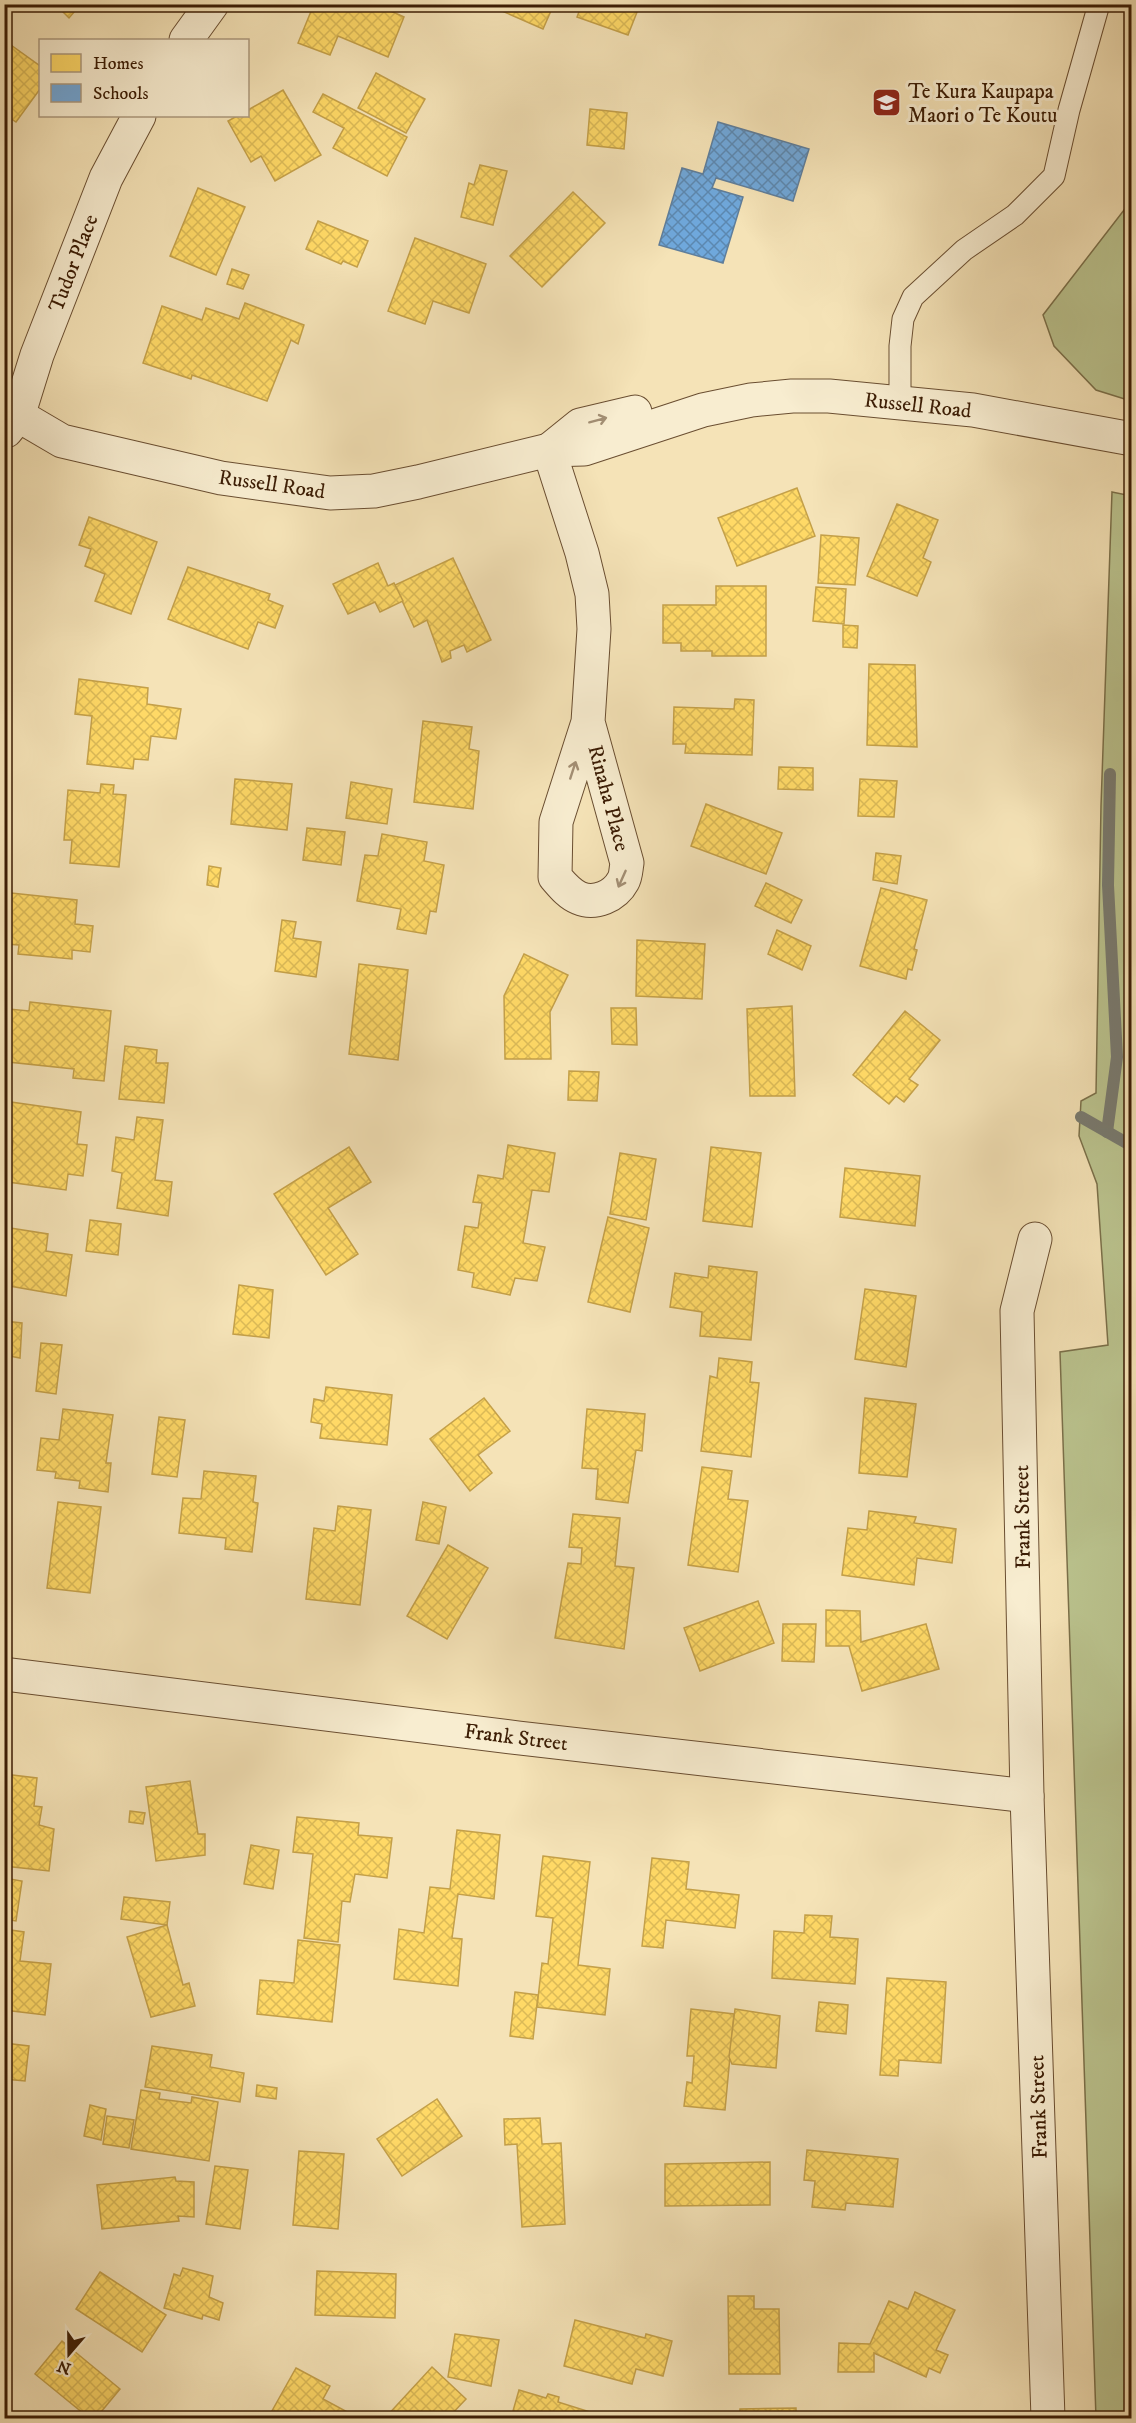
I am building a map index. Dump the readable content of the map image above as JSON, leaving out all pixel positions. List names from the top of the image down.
{
  "streets": {
    "street": [
      "Tudor Place",
      "Russell Road",
      "Rinaha Place",
      "Frank Street"
    ]
  },
  "crossings": [
    ["Tudor Place", "Russell Road"],
    ["Russell Road", "Rinaha Place"]
  ],
  "places": {
    "school or university": ["Te Kura Kaupapa Maori o Te Koutu"]
  },
  "legend": ["Homes", "Schools"],
  "north": "bottom"
}
